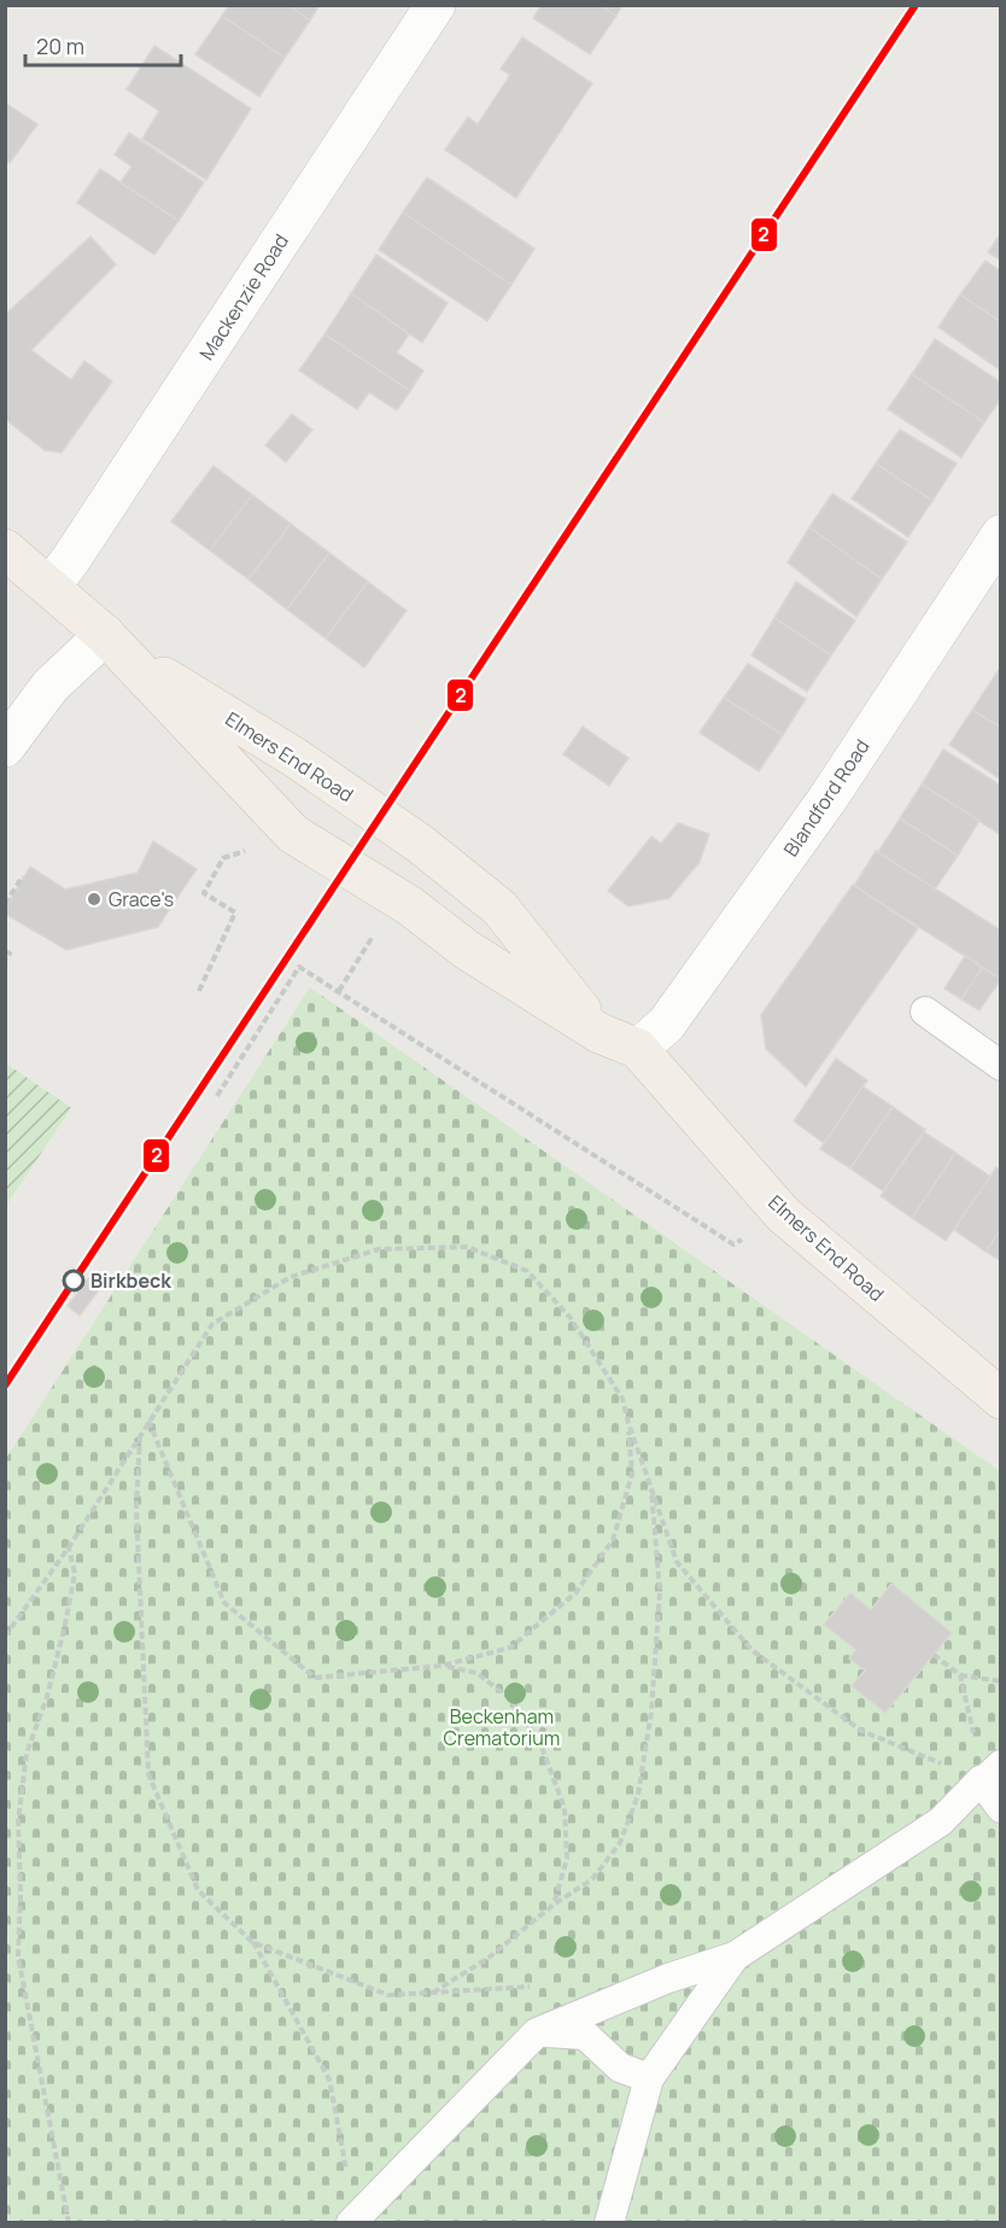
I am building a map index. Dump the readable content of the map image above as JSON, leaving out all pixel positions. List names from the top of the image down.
{
  "streets": {
    "main road": ["Elmers End Road"],
    "street": ["Mackenzie Road", "Blandford Road"]
  },
  "crossings": [
    ["Mackenzie Road", "Elmers End Road"],
    ["Elmers End Road", "Blandford Road"]
  ],
  "parks": ["Beckenham Crematorium"],
  "places": ["Grace's", "Birkbeck"],
  "lines": ["transit line 2"],
  "scale_bar": "20 m"
}
